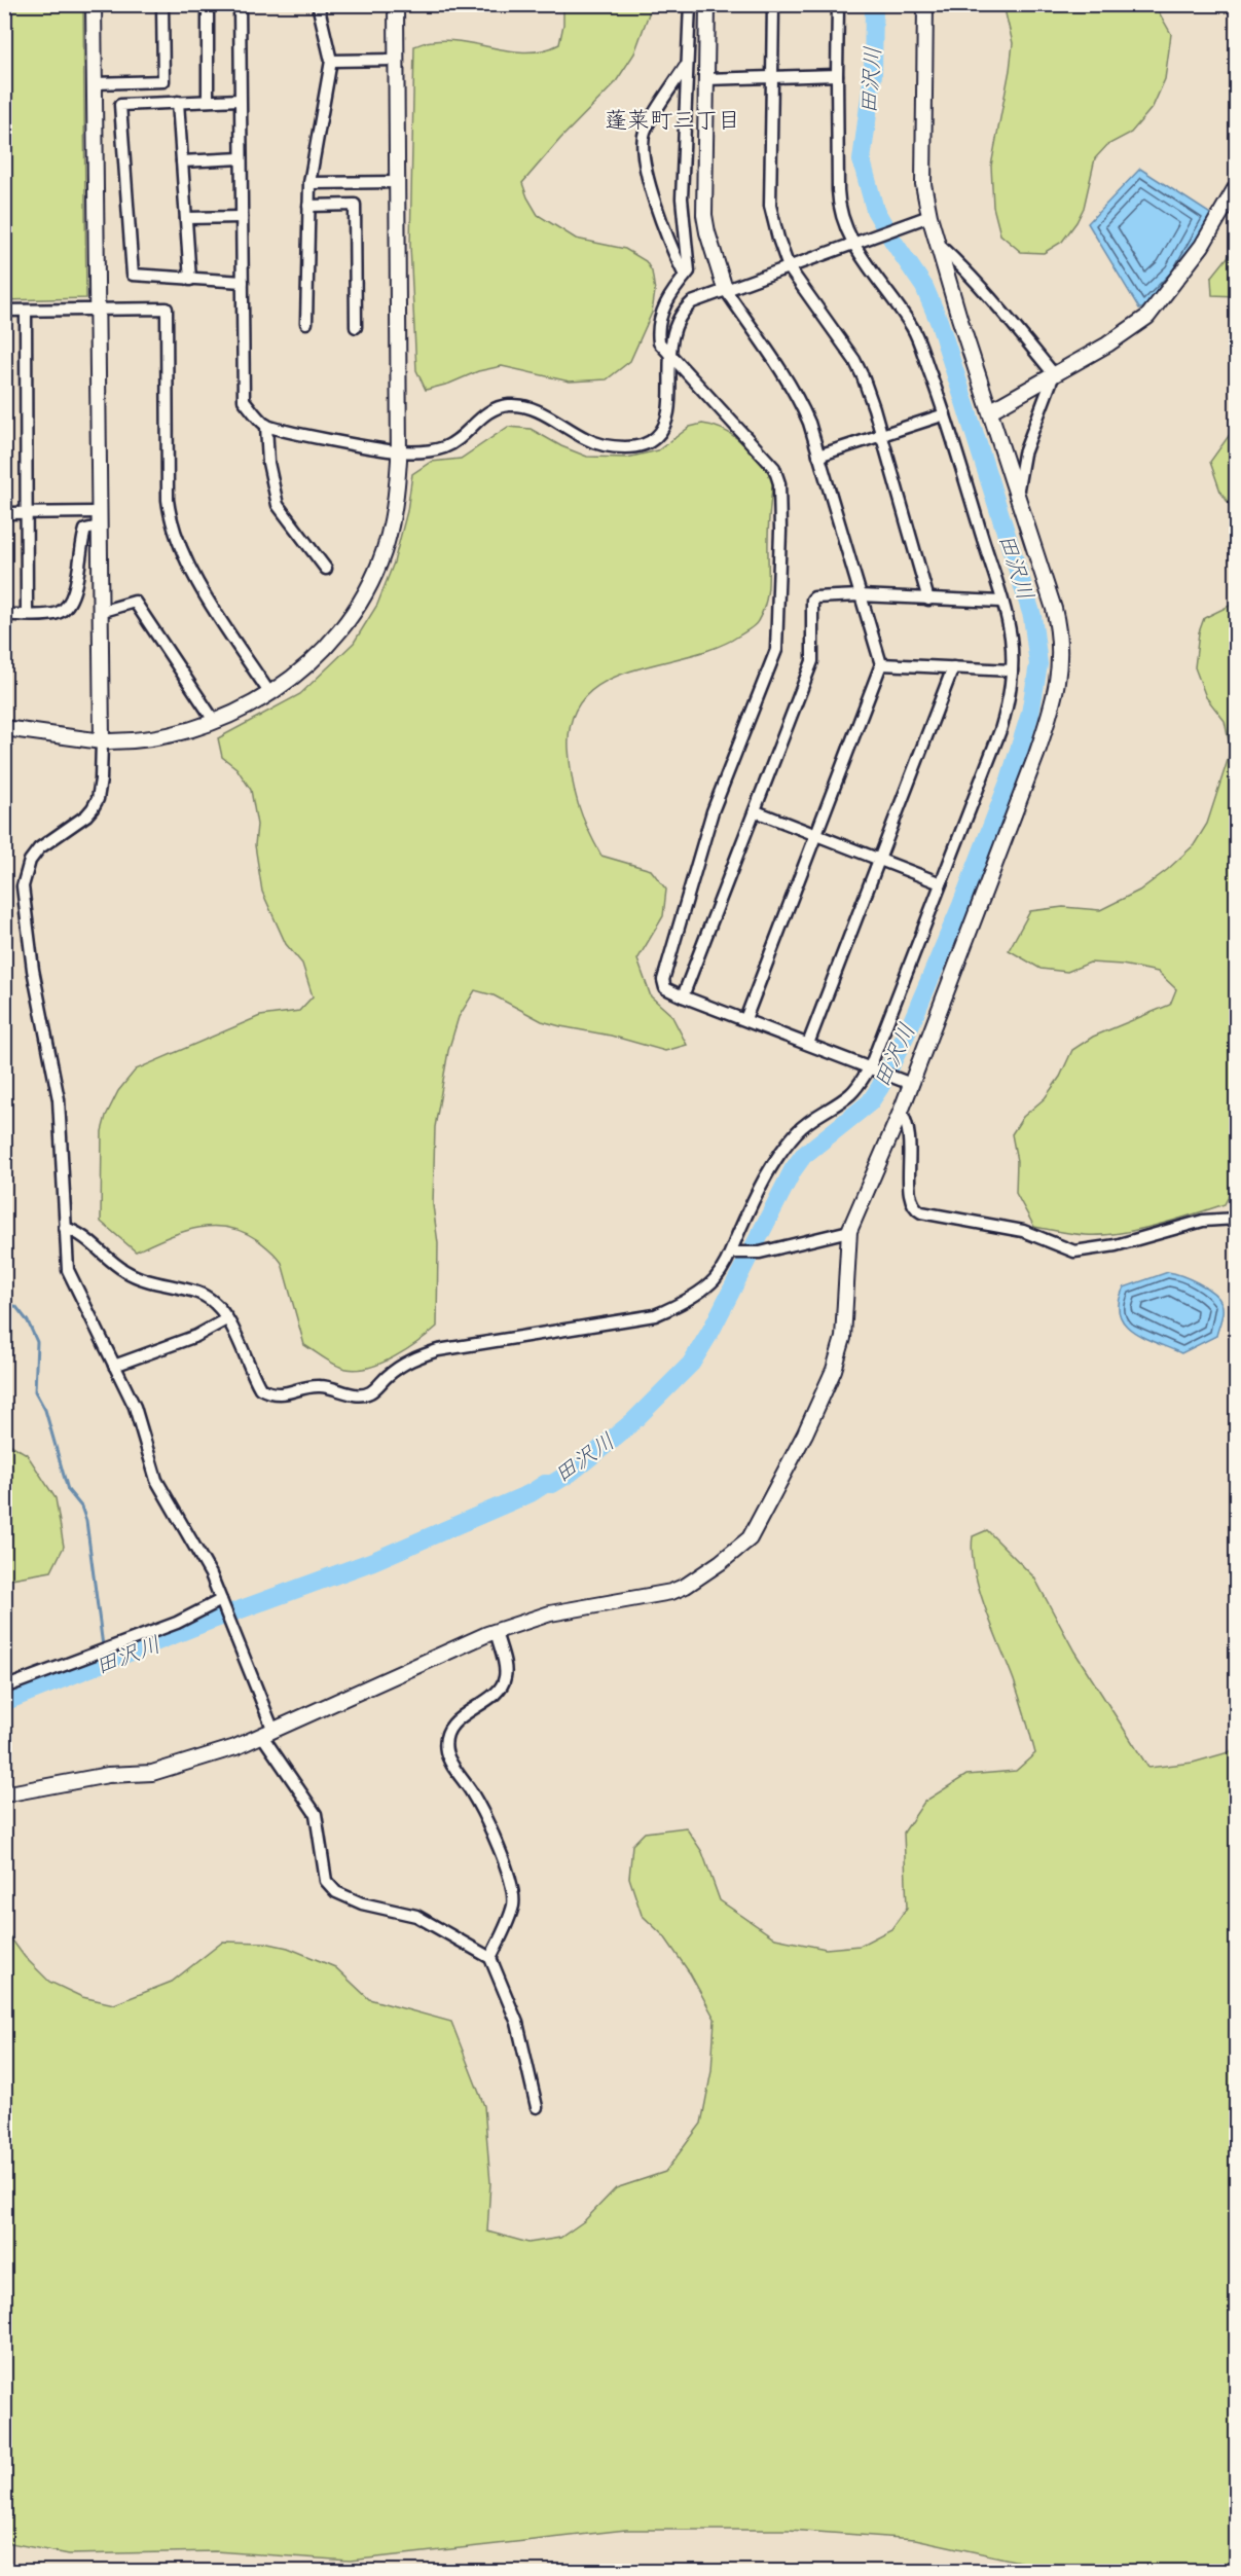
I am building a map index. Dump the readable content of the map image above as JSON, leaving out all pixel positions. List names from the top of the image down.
{
  "districts": ["蓬莱町三丁目"],
  "water": ["田沢川"]
}
